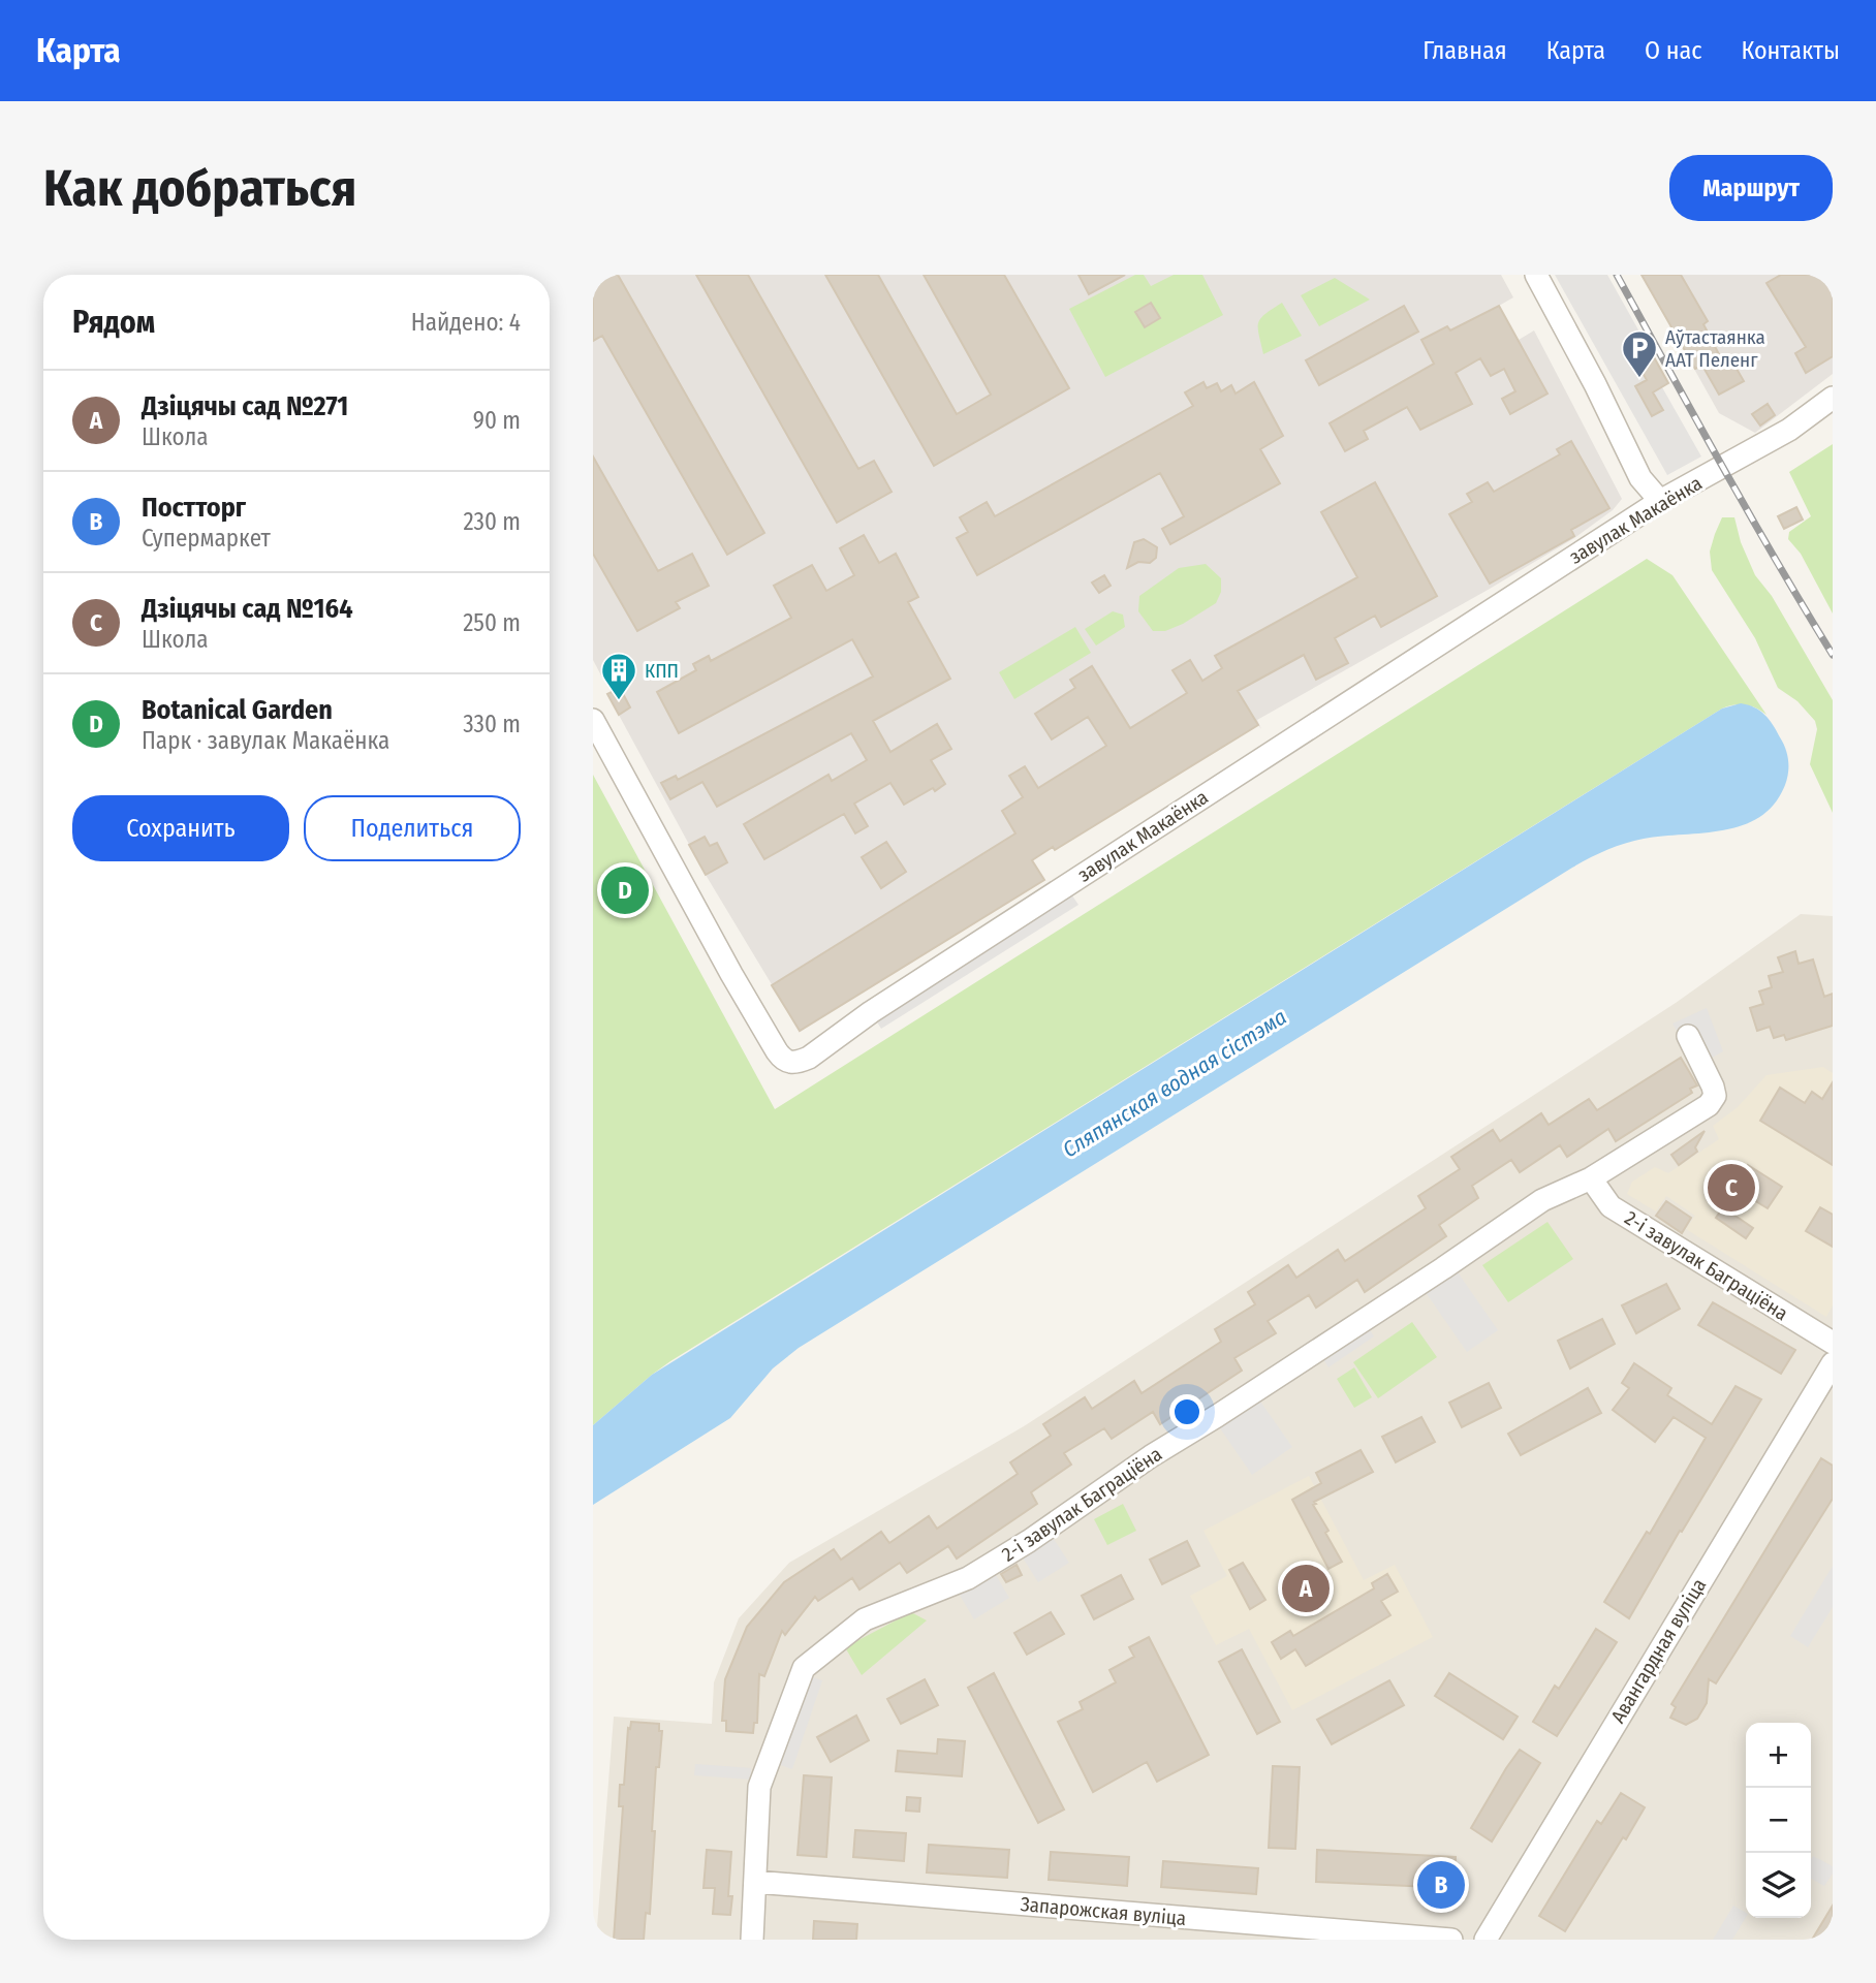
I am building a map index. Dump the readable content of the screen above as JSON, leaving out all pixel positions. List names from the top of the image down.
{
  "streets": {
    "street": [
      "завулак Макаёнка",
      "2-і завулак Баграціёна",
      "Авангардная вуліца",
      "Запарожская вуліца"
    ]
  },
  "crossings": [
    ["2-і завулак Баграціёна", "Запарожская вуліца"]
  ],
  "water": ["Сляпянская водная сістэма"],
  "places": {
    "parking": ["Аўтастаянка ААТ Пеленг"],
    "building": ["КПП"]
  },
  "page": {
    "header": "Карта",
    "nav": [
      "Главная",
      "Карта",
      "О нас",
      "Контакты"
    ],
    "buttons": [
      "Маршрут",
      ["Сохранить", "Поделиться"]
    ],
    "title": "Как добраться",
    "heading": ["Рядом", "Найдено: 4"],
    "list": [
      {
        "mark": "A",
        "name": "Дзіцячы сад №271",
        "note": "Школа",
        "value": "90 m"
      },
      {
        "mark": "B",
        "name": "Постторг",
        "note": "Супермаркет",
        "value": "230 m"
      },
      {
        "mark": "C",
        "name": "Дзіцячы сад №164",
        "note": "Школа",
        "value": "250 m"
      },
      {
        "mark": "D",
        "name": "Botanical Garden",
        "note": "Парк · завулак Макаёнка",
        "value": "330 m"
      }
    ],
    "pins": [
      "D",
      "C",
      "A",
      "B"
    ],
    "map_buttons": ["+", "−"]
  }
}
